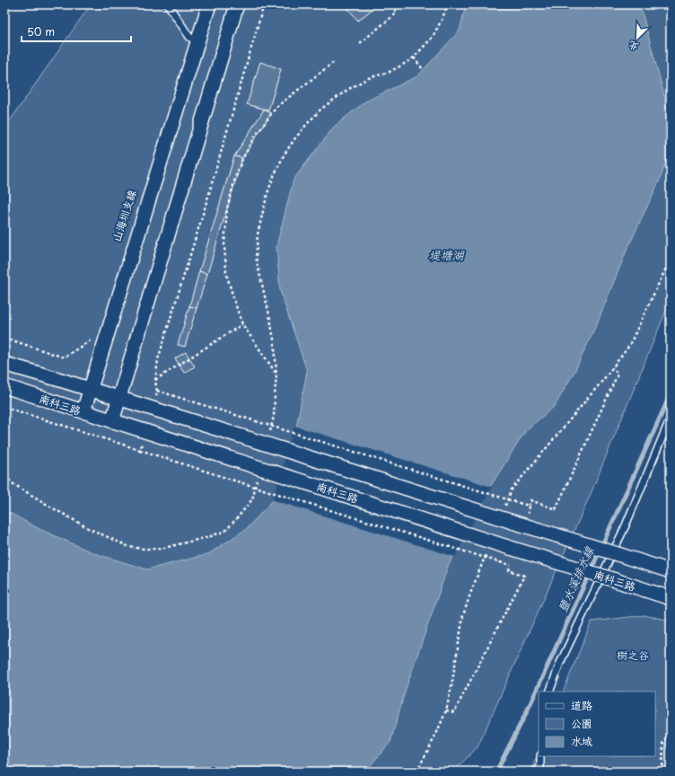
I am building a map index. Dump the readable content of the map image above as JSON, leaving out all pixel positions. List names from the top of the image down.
{
  "streets": {
    "street": ["南科三路"]
  },
  "water": ["堤塘湖", "鹽水溪排水線"],
  "parks": ["樹之谷"],
  "legend": ["道路", "公園", "水域"],
  "scale_bar": "50 m",
  "north": "bottom left"
}
